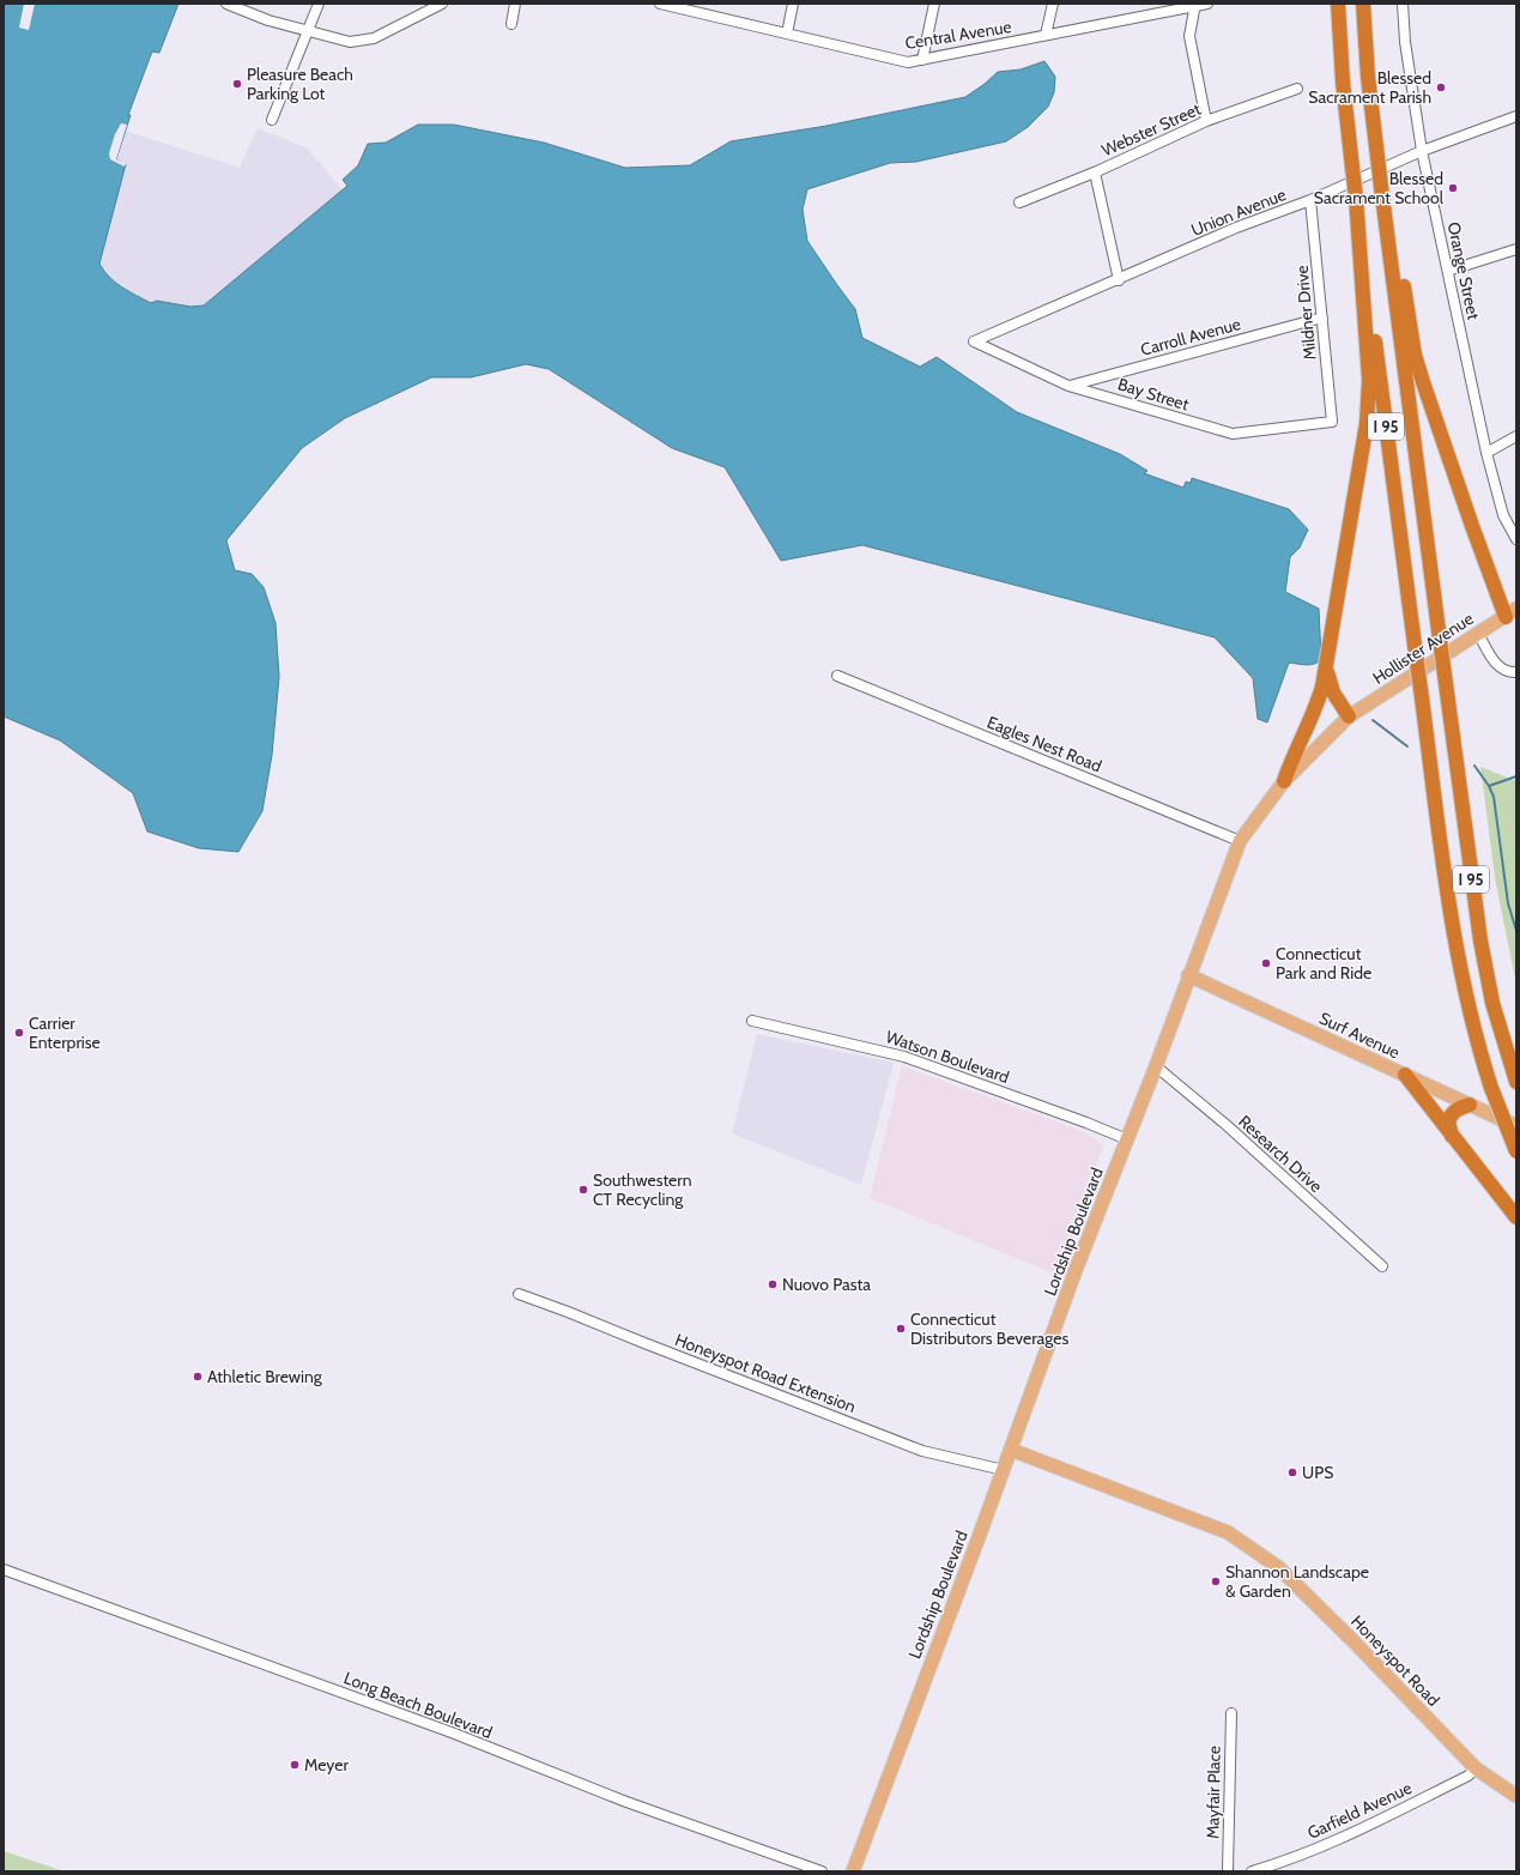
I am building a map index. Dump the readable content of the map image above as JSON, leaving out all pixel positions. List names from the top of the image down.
{
  "streets": {
    "highway": ["I 95"],
    "main road": [
      "Hollister Avenue",
      "Surf Avenue",
      "Lordship Boulevard",
      "Honeyspot Road"
    ],
    "street": [
      "Central Avenue",
      "Webster Street",
      "Union Avenue",
      "Orange Street",
      "Mildner Drive",
      "Carroll Avenue",
      "Bay Street",
      "Eagles Nest Road",
      "Watson Boulevard",
      "Research Drive",
      "Honeyspot Road Extension",
      "Long Beach Boulevard",
      "Mayfair Place",
      "Garfield Avenue"
    ]
  },
  "crossings": [
    ["Union Avenue", "Orange Street"],
    ["Union Avenue", "Mildner Drive"],
    ["Union Avenue", "Bay Street"],
    ["Mildner Drive", "Carroll Avenue"],
    ["Mildner Drive", "Bay Street"],
    ["Carroll Avenue", "Bay Street"],
    ["Hollister Avenue", "Lordship Boulevard"],
    ["Eagles Nest Road", "Lordship Boulevard"],
    ["Surf Avenue", "Lordship Boulevard"],
    ["Watson Boulevard", "Lordship Boulevard"],
    ["Research Drive", "Lordship Boulevard"],
    ["Lordship Boulevard", "Honeyspot Road Extension"],
    ["Lordship Boulevard", "Honeyspot Road"],
    ["Honeyspot Road", "Garfield Avenue"]
  ],
  "places": [
    "Pleasure Beach Parking Lot",
    "Blessed Sacrament Parish",
    "Blessed Sacrament School",
    "Connecticut Park and Ride",
    "Carrier Enterprise",
    "Southwestern CT Recycling",
    "Nuovo Pasta",
    "Connecticut Distributors Beverages",
    "Athletic Brewing",
    "UPS",
    "Shannon Landscape & Garden",
    "Meyer"
  ]
}
